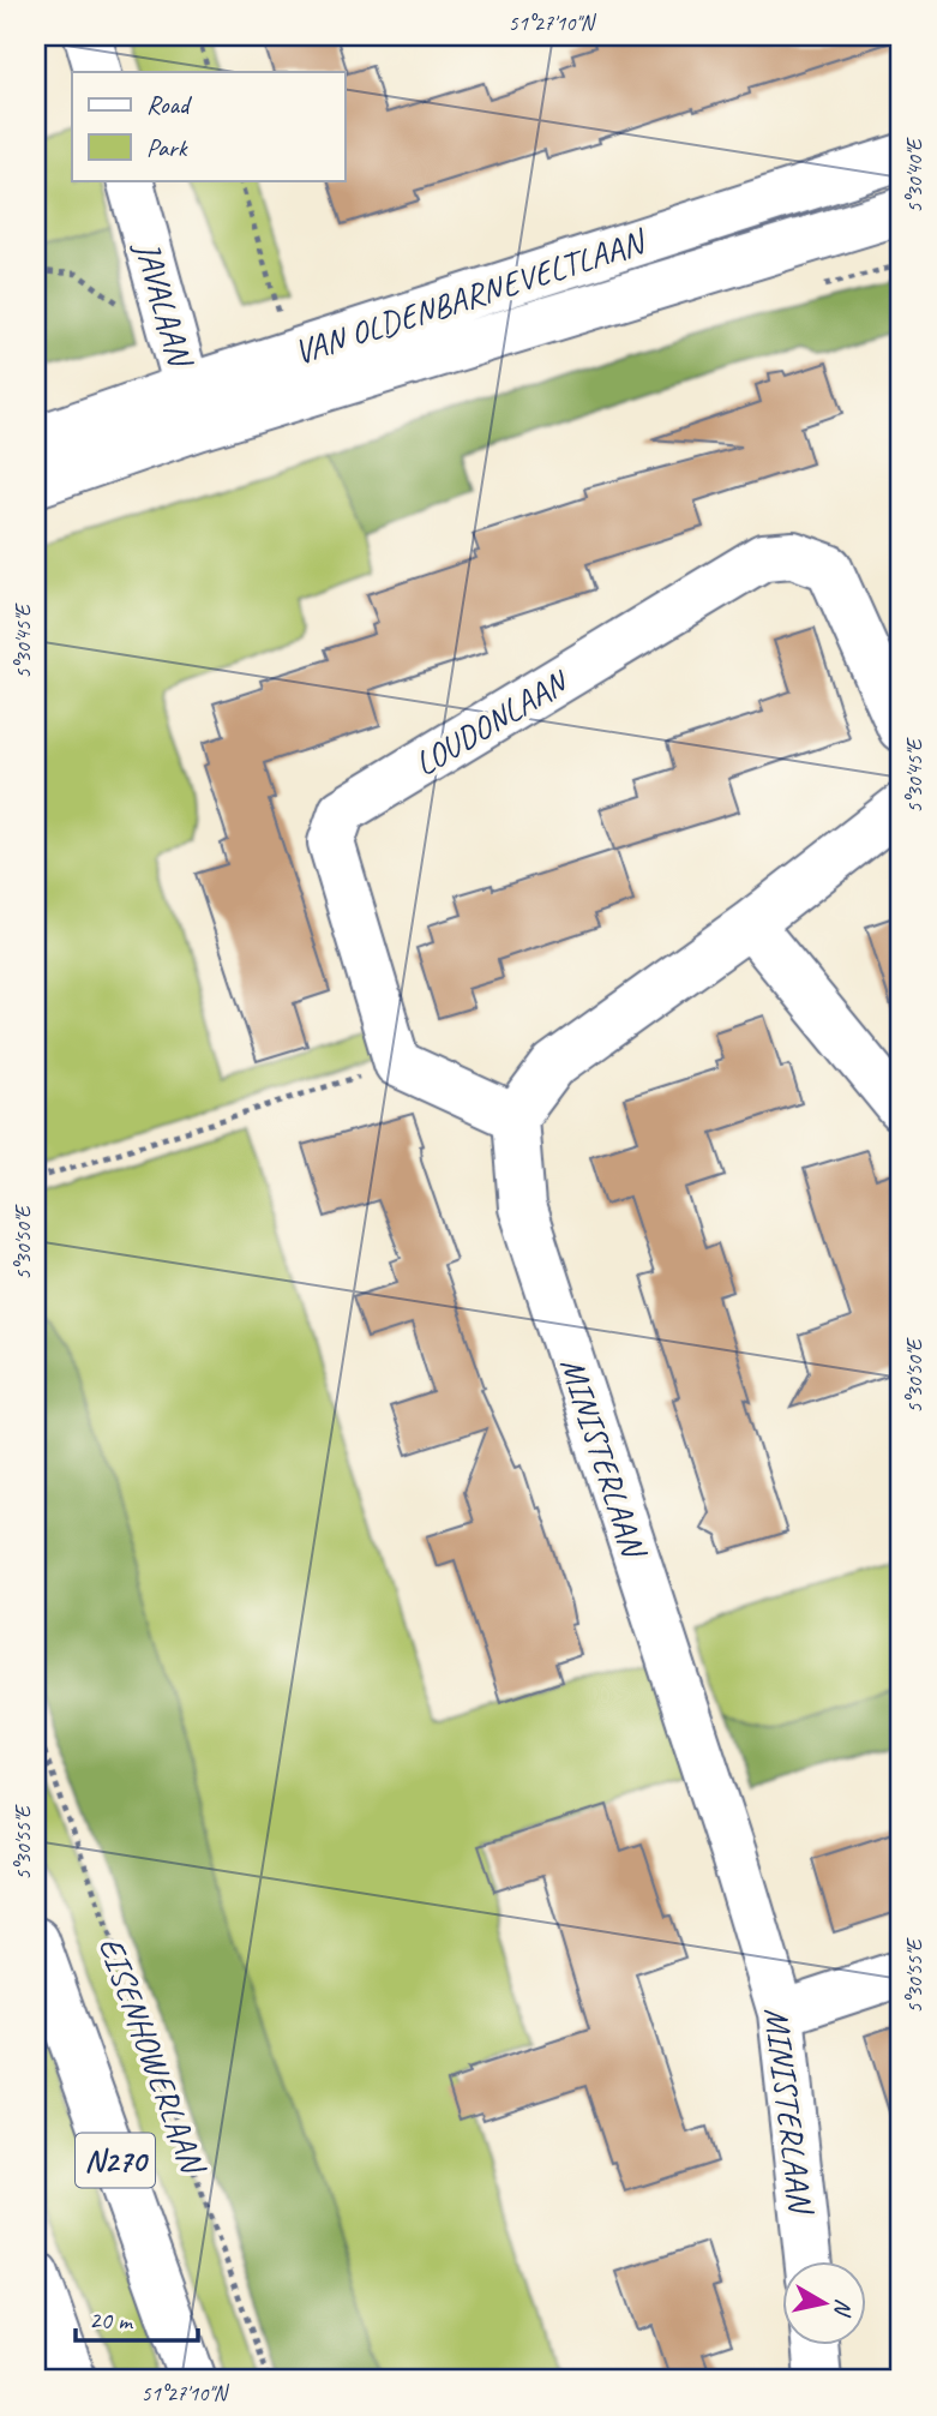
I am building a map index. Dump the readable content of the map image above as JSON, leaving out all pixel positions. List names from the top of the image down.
{
  "streets": {
    "street": [
      "VAN OLDENBARNEVELTLAAN",
      "JAVALAAN",
      "LOUDONLAAN",
      "MINISTERLAAN",
      "N270"
    ],
    "path": ["EISENHOWERLAAN"]
  },
  "crossings": [
    ["VAN OLDENBARNEVELTLAAN", "JAVALAAN"]
  ],
  "legend": ["Road", "Park"],
  "scale_bar": "20 m",
  "north": "right",
  "coordinates": [
    "51°27'10\"N",
    "5°30'40\"E",
    "5°30'45\"E",
    "5°30'50\"E",
    "5°30'55\"E"
  ]
}
